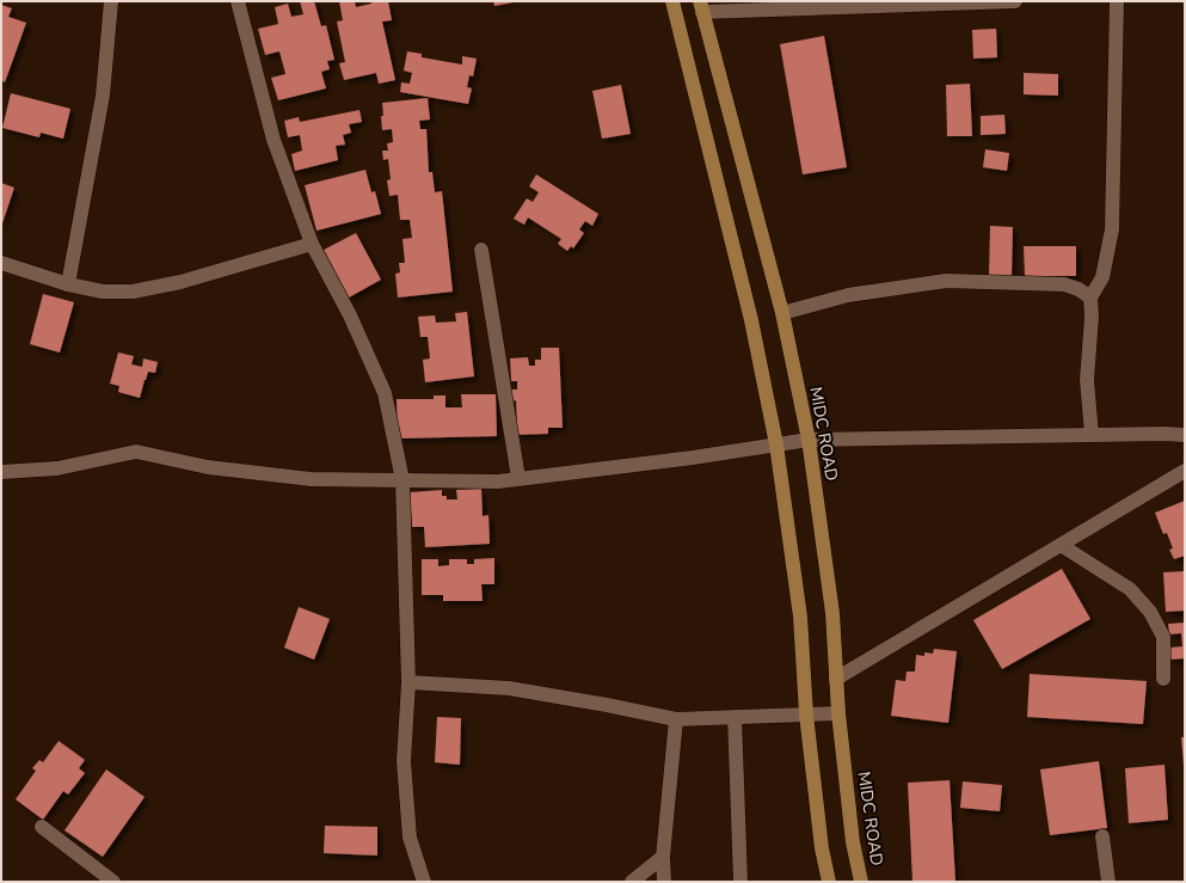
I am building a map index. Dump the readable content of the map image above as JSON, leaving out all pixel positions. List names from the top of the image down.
{
  "streets": {
    "main road": ["MIDC ROAD"]
  }
}
